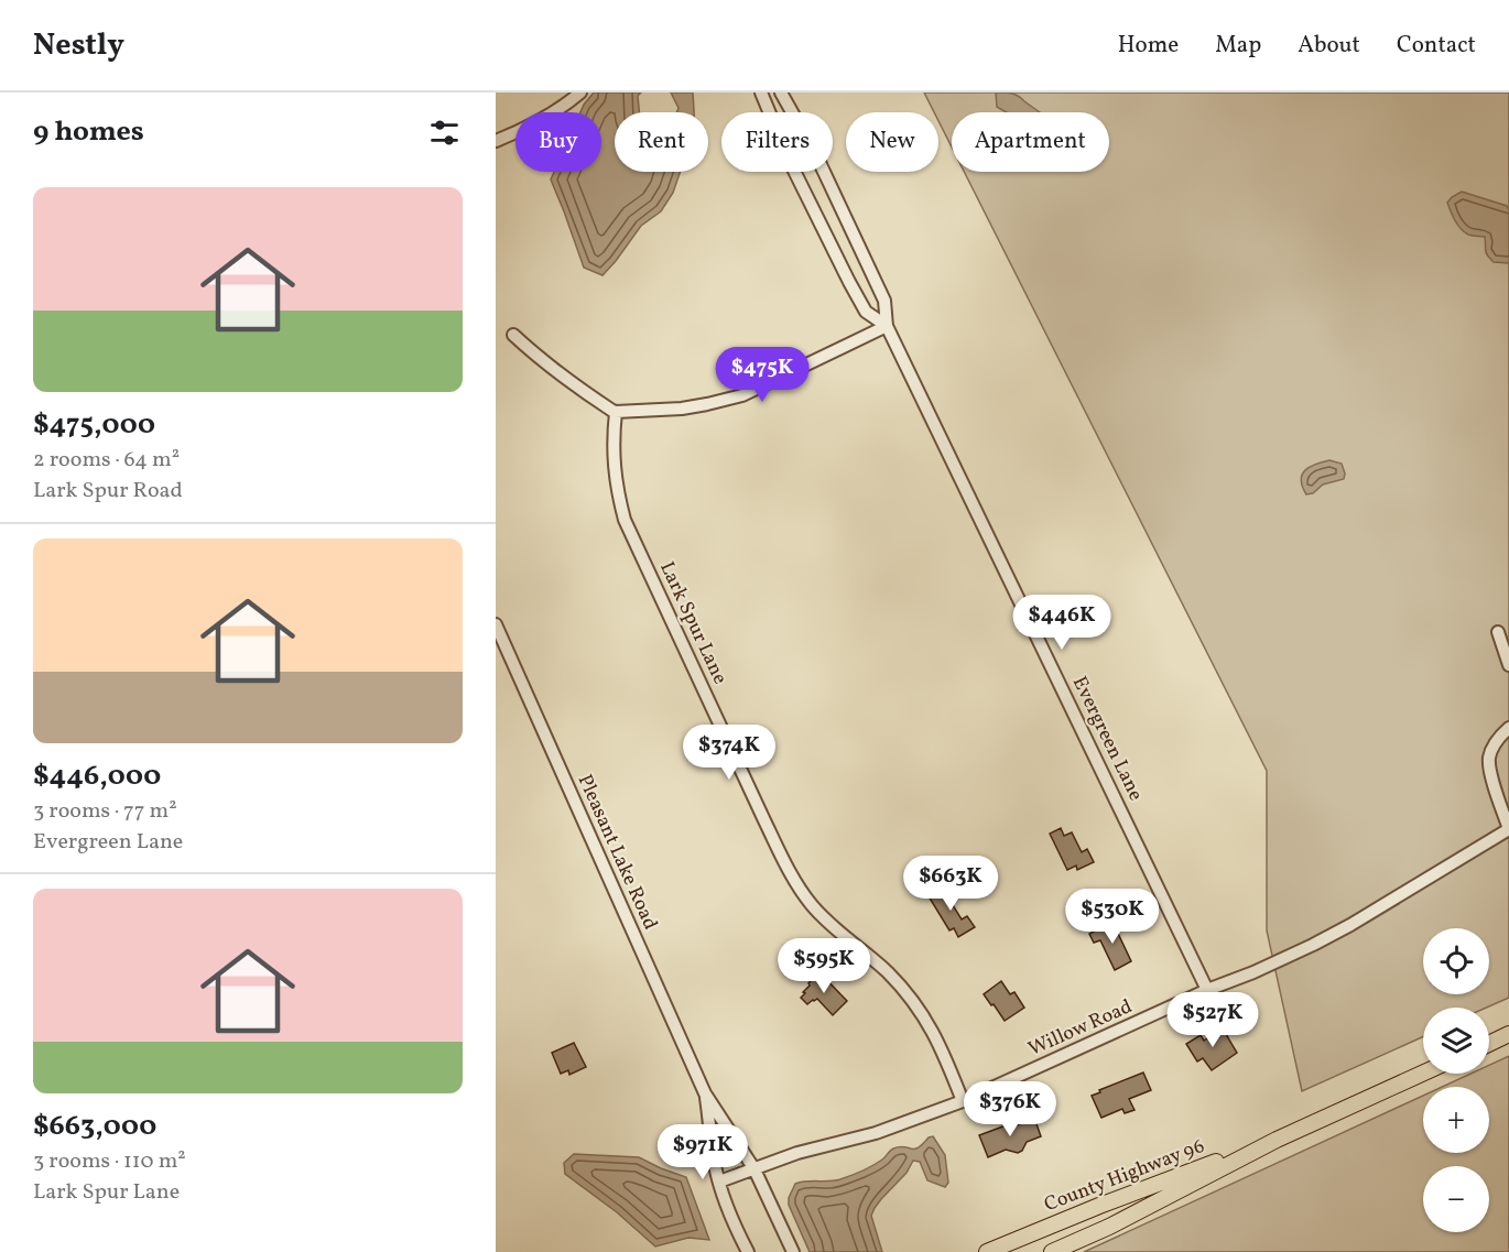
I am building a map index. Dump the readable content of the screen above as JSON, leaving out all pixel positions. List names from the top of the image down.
{
  "streets": {
    "main road": ["County Highway 96"],
    "street": [
      "Lark Spur Lane",
      "Evergreen Lane",
      "Pleasant Lake Road",
      "Willow Road"
    ]
  },
  "crossings": [
    ["Lark Spur Lane", "Willow Road"],
    ["Evergreen Lane", "Willow Road"],
    ["Pleasant Lake Road", "Willow Road"]
  ],
  "page": {
    "header": "Nestly",
    "nav": [
      "Home",
      "Map",
      "About",
      "Contact"
    ],
    "heading": "9 homes",
    "chip": [
      "Buy",
      "Rent",
      "Filters",
      "New",
      "Apartment"
    ],
    "list": [
      {
        "name": "$475,000",
        "note": "2 rooms · 64 m² · Lark Spur Road"
      },
      {
        "name": "$446,000",
        "note": "3 rooms · 77 m² · Evergreen Lane"
      },
      {
        "name": "$663,000",
        "note": "3 rooms · 110 m² · Lark Spur Lane"
      }
    ],
    "price": [
      "$475K",
      "$446K",
      "$374K",
      "$663K",
      "$530K",
      "$595K",
      "$527K",
      "$376K",
      "$971K"
    ],
    "map_buttons": ["+", "−"]
  }
}
